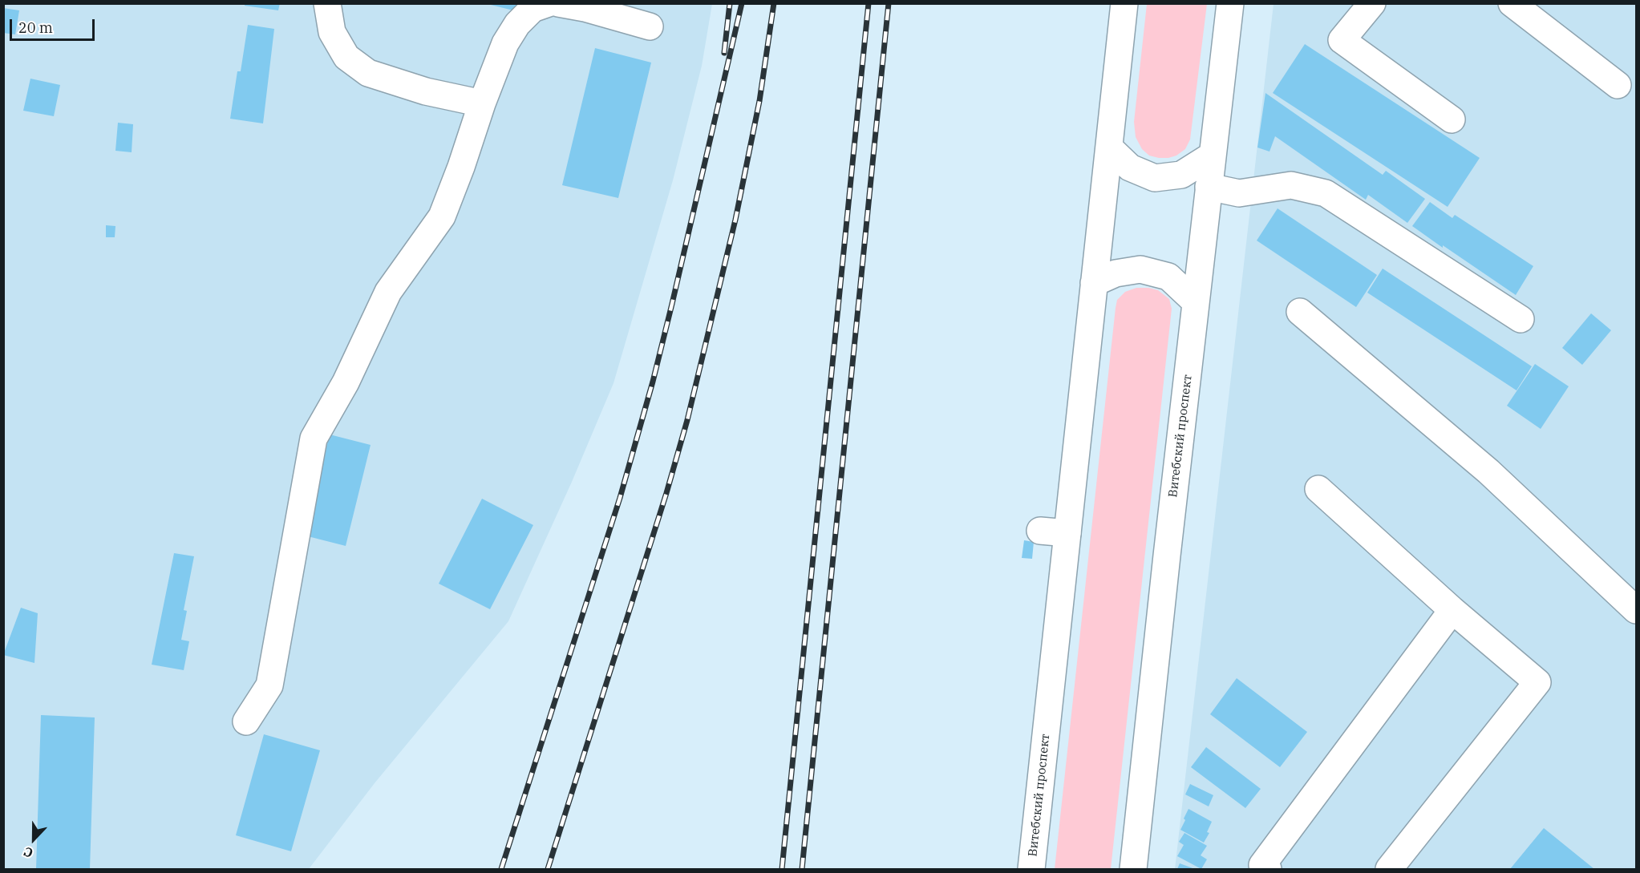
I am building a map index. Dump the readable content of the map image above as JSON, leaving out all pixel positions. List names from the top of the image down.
{
  "streets": {
    "main road": ["Витебский проспект"]
  },
  "scale_bar": "20 m",
  "north": "bottom"
}
